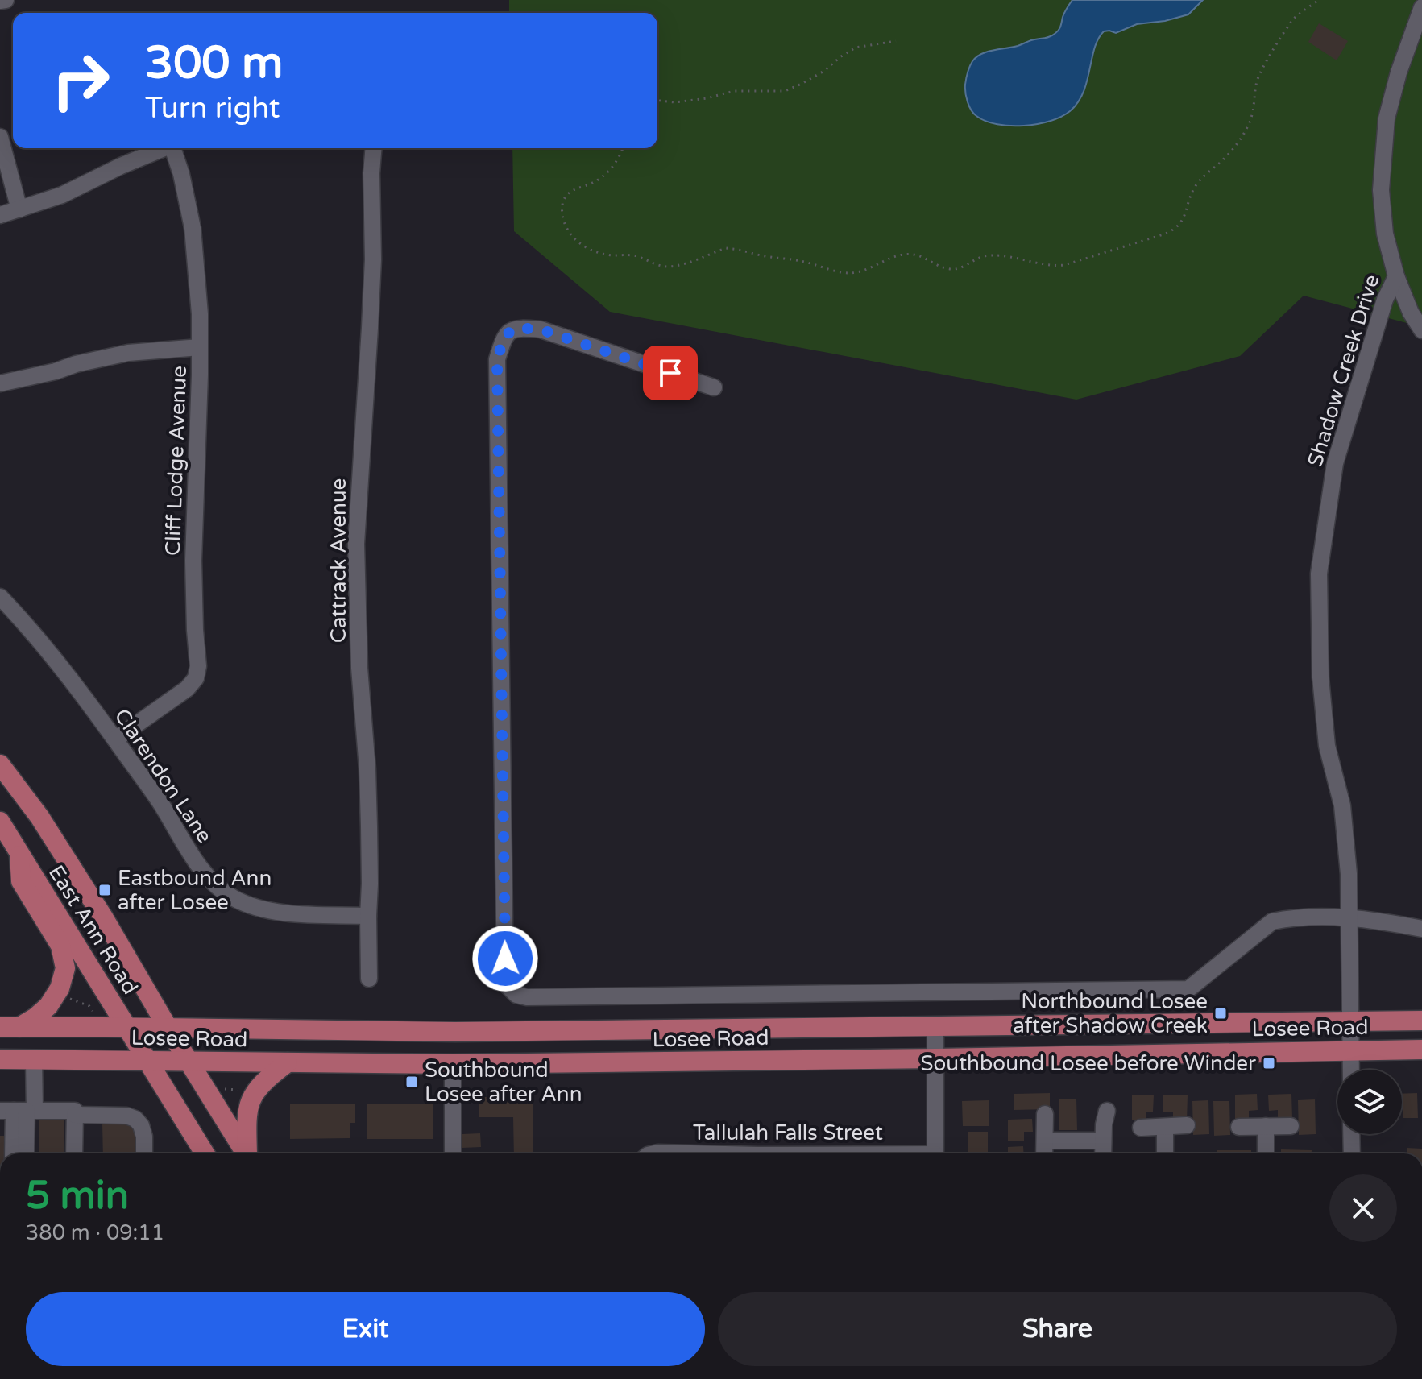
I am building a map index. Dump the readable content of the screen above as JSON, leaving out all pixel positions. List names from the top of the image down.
{
  "streets": {
    "main road": ["East Ann Road", "Losee Road"],
    "street": [
      "Shadow Creek Drive",
      "Cliff Lodge Avenue",
      "Cattrack Avenue",
      "Clarendon Lane",
      "Tallulah Falls Street"
    ]
  },
  "crossings": [
    ["Shadow Creek Drive", "Losee Road"],
    ["Cliff Lodge Avenue", "Clarendon Lane"],
    ["Cattrack Avenue", "Clarendon Lane"],
    ["East Ann Road", "Losee Road"]
  ],
  "places": {
    "transit": [
      "Eastbound Ann after Losee",
      "Northbound Losee after Shadow Creek",
      "Southbound Losee before Winder",
      "Southbound Losee after Ann"
    ]
  },
  "page": {
    "turn": ["300 m", "Turn right"],
    "heading": ["5 min", "380 m · 09:11"],
    "buttons": ["Exit", "Share"]
  }
}
